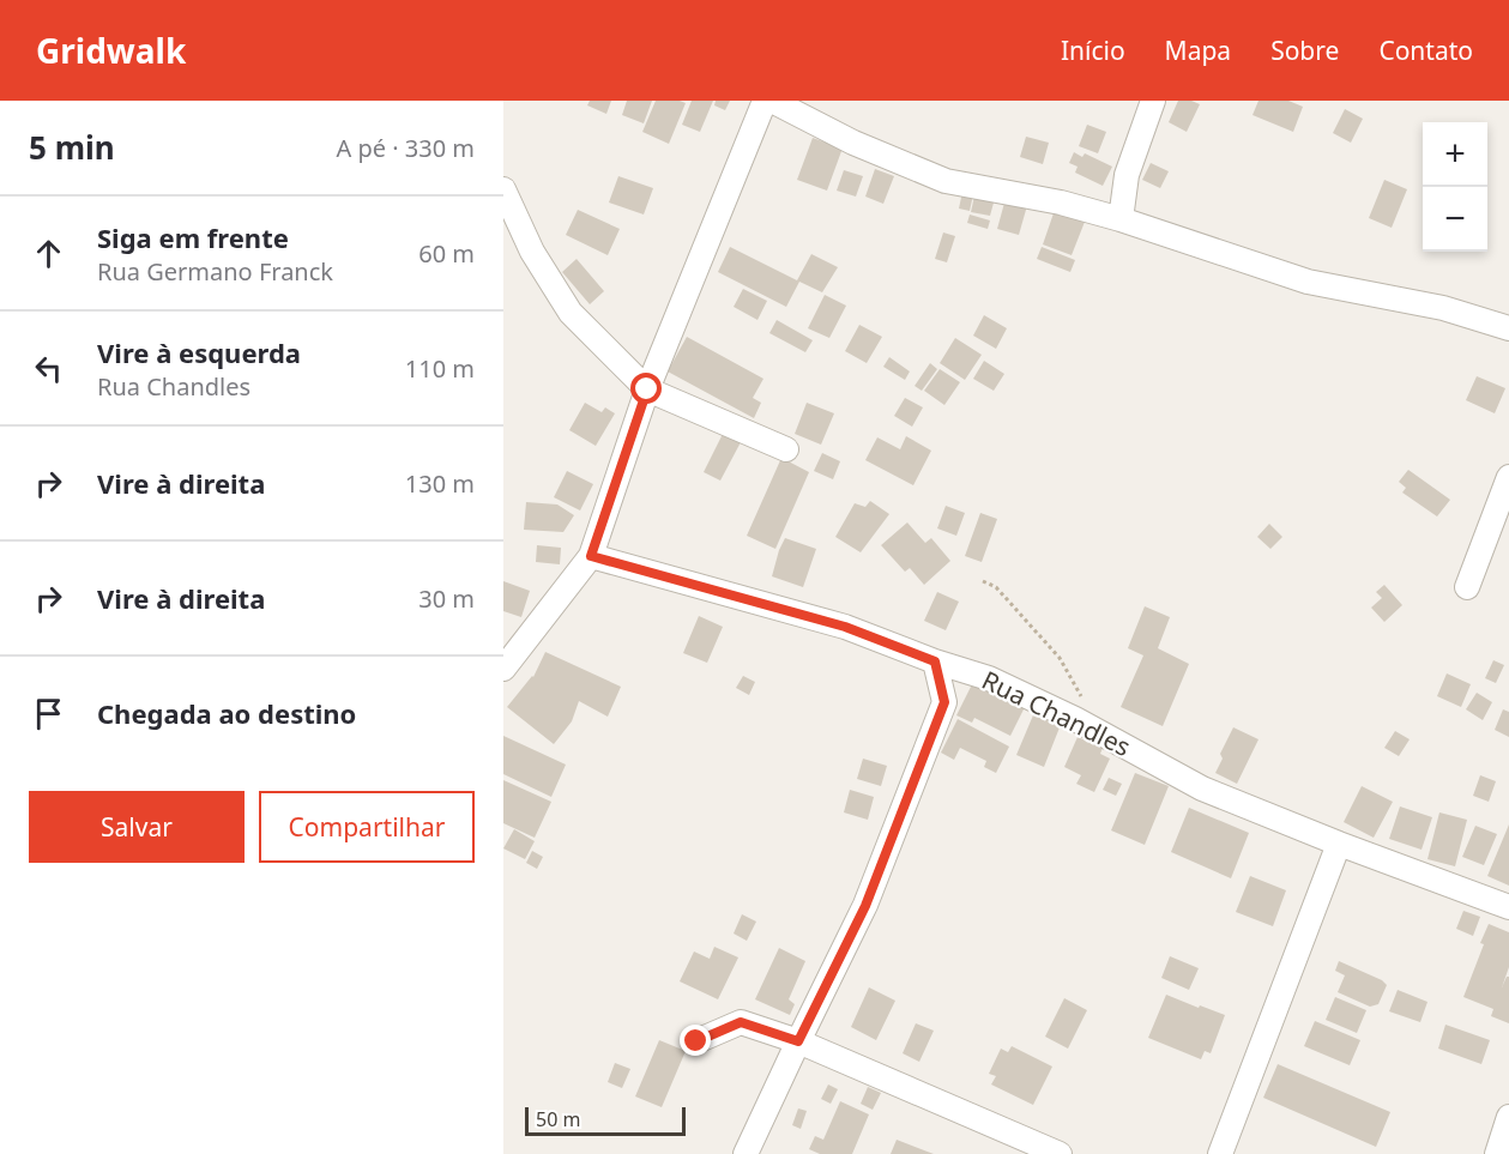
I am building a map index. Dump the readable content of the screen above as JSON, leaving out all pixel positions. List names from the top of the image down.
{
  "streets": {
    "street": ["Rua Chandles"]
  },
  "scale_bar": "50 m",
  "page": {
    "header": "Gridwalk",
    "nav": [
      "Início",
      "Mapa",
      "Sobre",
      "Contato"
    ],
    "heading": ["5 min", "A pé · 330 m"],
    "map_buttons": ["+", "−"],
    "list": [
      ["Siga em frente", "Rua Germano Franck", "60 m"],
      ["Vire à esquerda", "Rua Chandles", "110 m"],
      ["Vire à direita", "130 m"],
      ["Vire à direita", "30 m"],
      "Chegada ao destino"
    ],
    "buttons": ["Salvar", "Compartilhar"],
    "scale": "50 m"
  }
}
